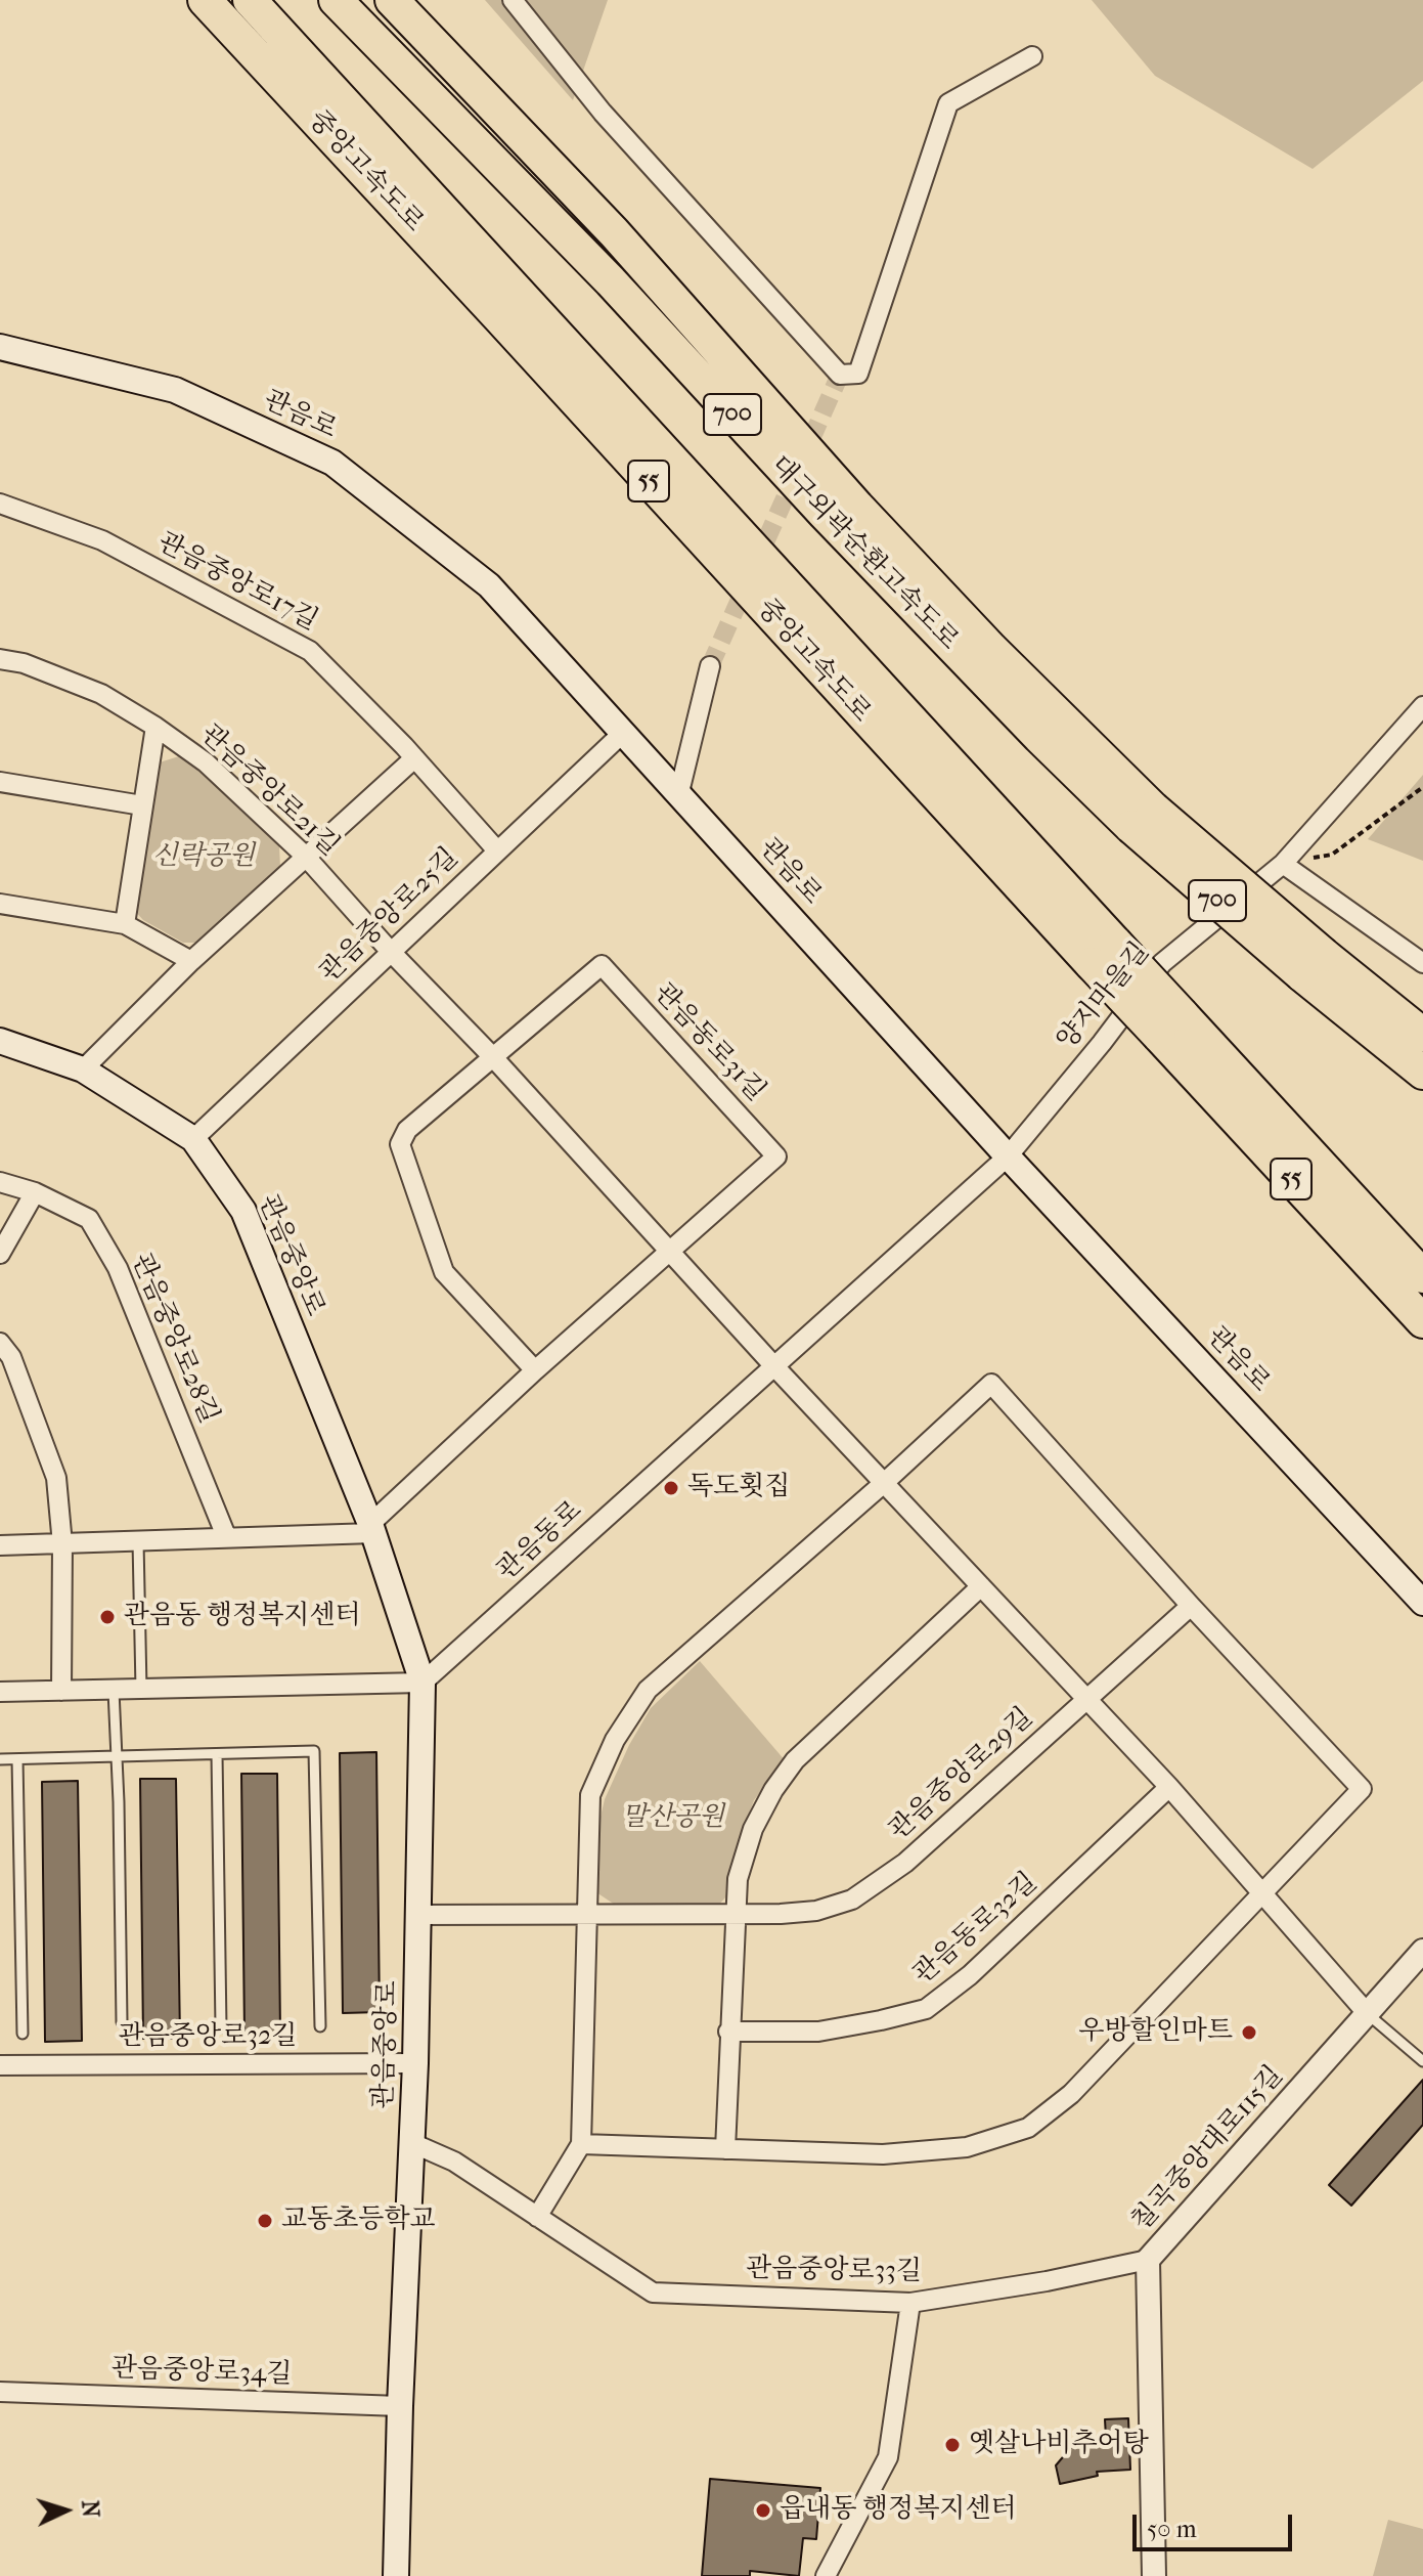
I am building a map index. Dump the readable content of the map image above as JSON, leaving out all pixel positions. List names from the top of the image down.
{
  "streets": {
    "highway": [
      "중앙고속도로",
      "700",
      "55",
      "대구외곽순환고속도로"
    ],
    "main road": ["관음로", "관음중앙로"],
    "street": [
      "관음중앙로17길",
      "관음중앙로21길",
      "관음중앙로25길",
      "양지마을길",
      "관음동로31길",
      "관음중앙로28길",
      "관음동로",
      "관음중앙로29길",
      "관음동로32길",
      "관음중앙로32길",
      "칠곡중앙대로115길",
      "관음중앙로33길",
      "관음중앙로34길"
    ]
  },
  "crossings": [
    ["관음로", "관음중앙로25길"],
    ["관음로", "양지마을길"],
    ["관음로", "관음동로"],
    ["관음중앙로17길", "관음중앙로25길"],
    ["관음중앙로21길", "관음중앙로25길"],
    ["관음중앙로25길", "관음중앙로"],
    ["양지마을길", "관음동로"],
    ["관음중앙로", "관음동로"],
    ["관음중앙로", "관음중앙로29길"],
    ["관음중앙로", "관음중앙로32길"],
    ["관음중앙로", "관음중앙로33길"],
    ["관음중앙로", "관음중앙로34길"],
    ["칠곡중앙대로115길", "관음중앙로33길"]
  ],
  "parks": ["신락공원", "말산공원"],
  "places": [
    "독도횟집",
    "관음동 행정복지센터",
    "우방할인마트",
    "교동초등학교",
    "옛살나비추어탕",
    "읍내동 행정복지센터"
  ],
  "scale_bar": "50 m",
  "north": "right"
}
